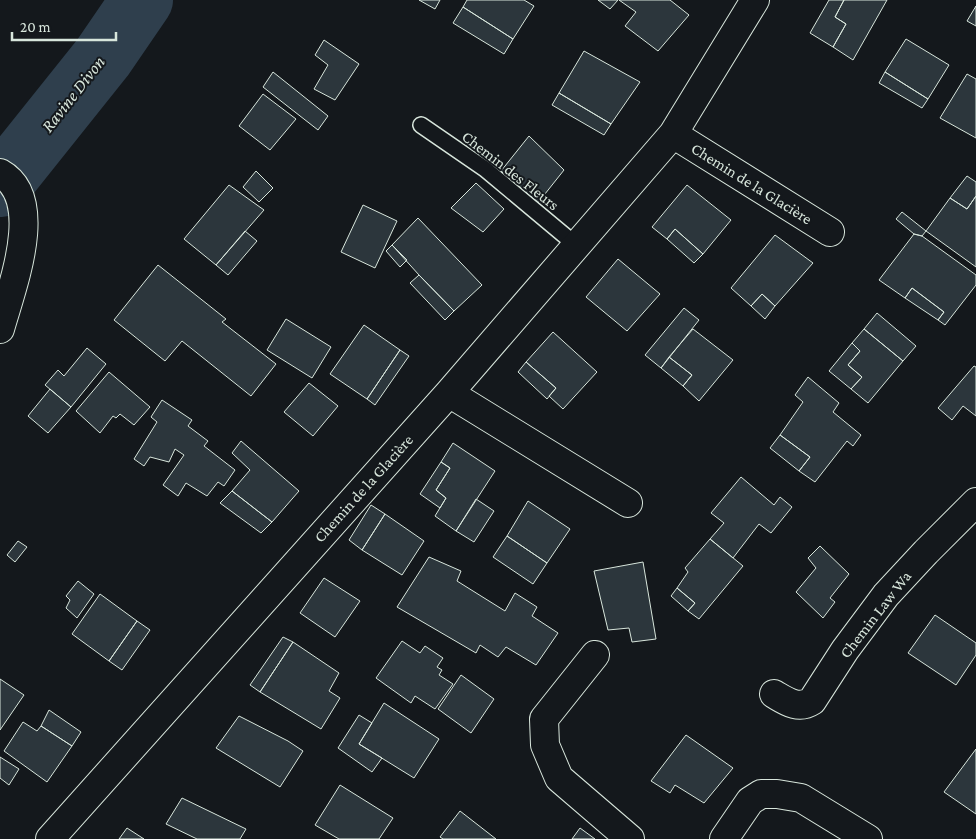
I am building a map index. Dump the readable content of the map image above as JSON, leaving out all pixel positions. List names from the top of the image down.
{
  "streets": {
    "street": ["Chemin de la Glacière", "Chemin Law Wa"],
    "lane": ["Chemin des Fleurs"]
  },
  "crossings": [
    ["Chemin des Fleurs", "Chemin de la Glacière"]
  ],
  "water": ["Ravine Divon"],
  "scale_bar": "20 m"
}
